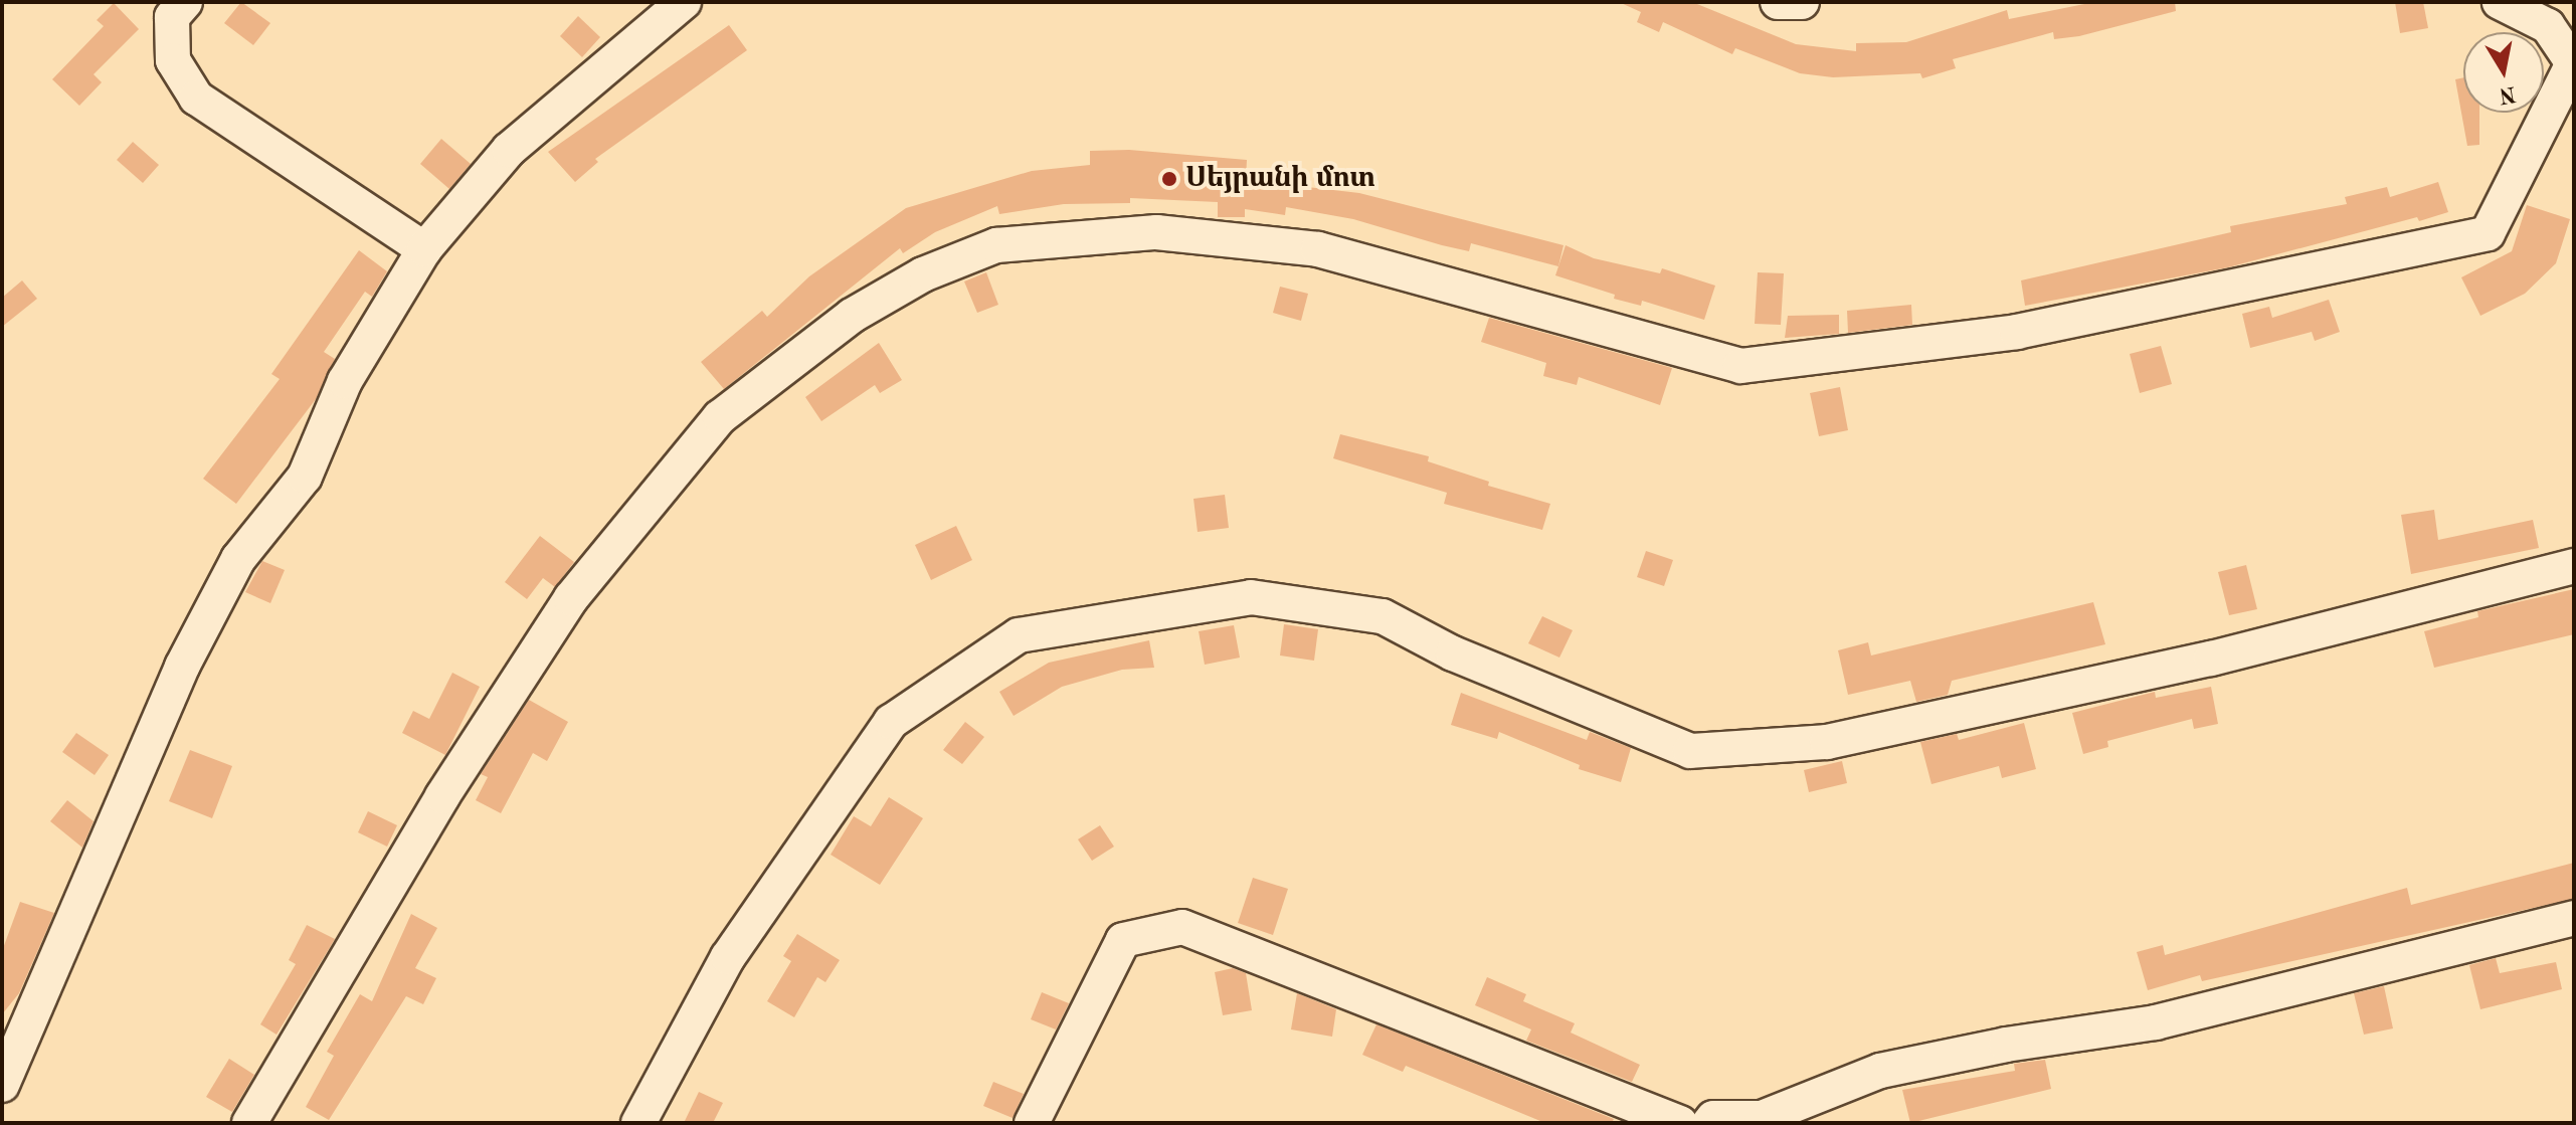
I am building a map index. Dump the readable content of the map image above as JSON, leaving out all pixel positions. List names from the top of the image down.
{
  "places": ["Սեյրանի մոտ"],
  "north": "bottom"
}
